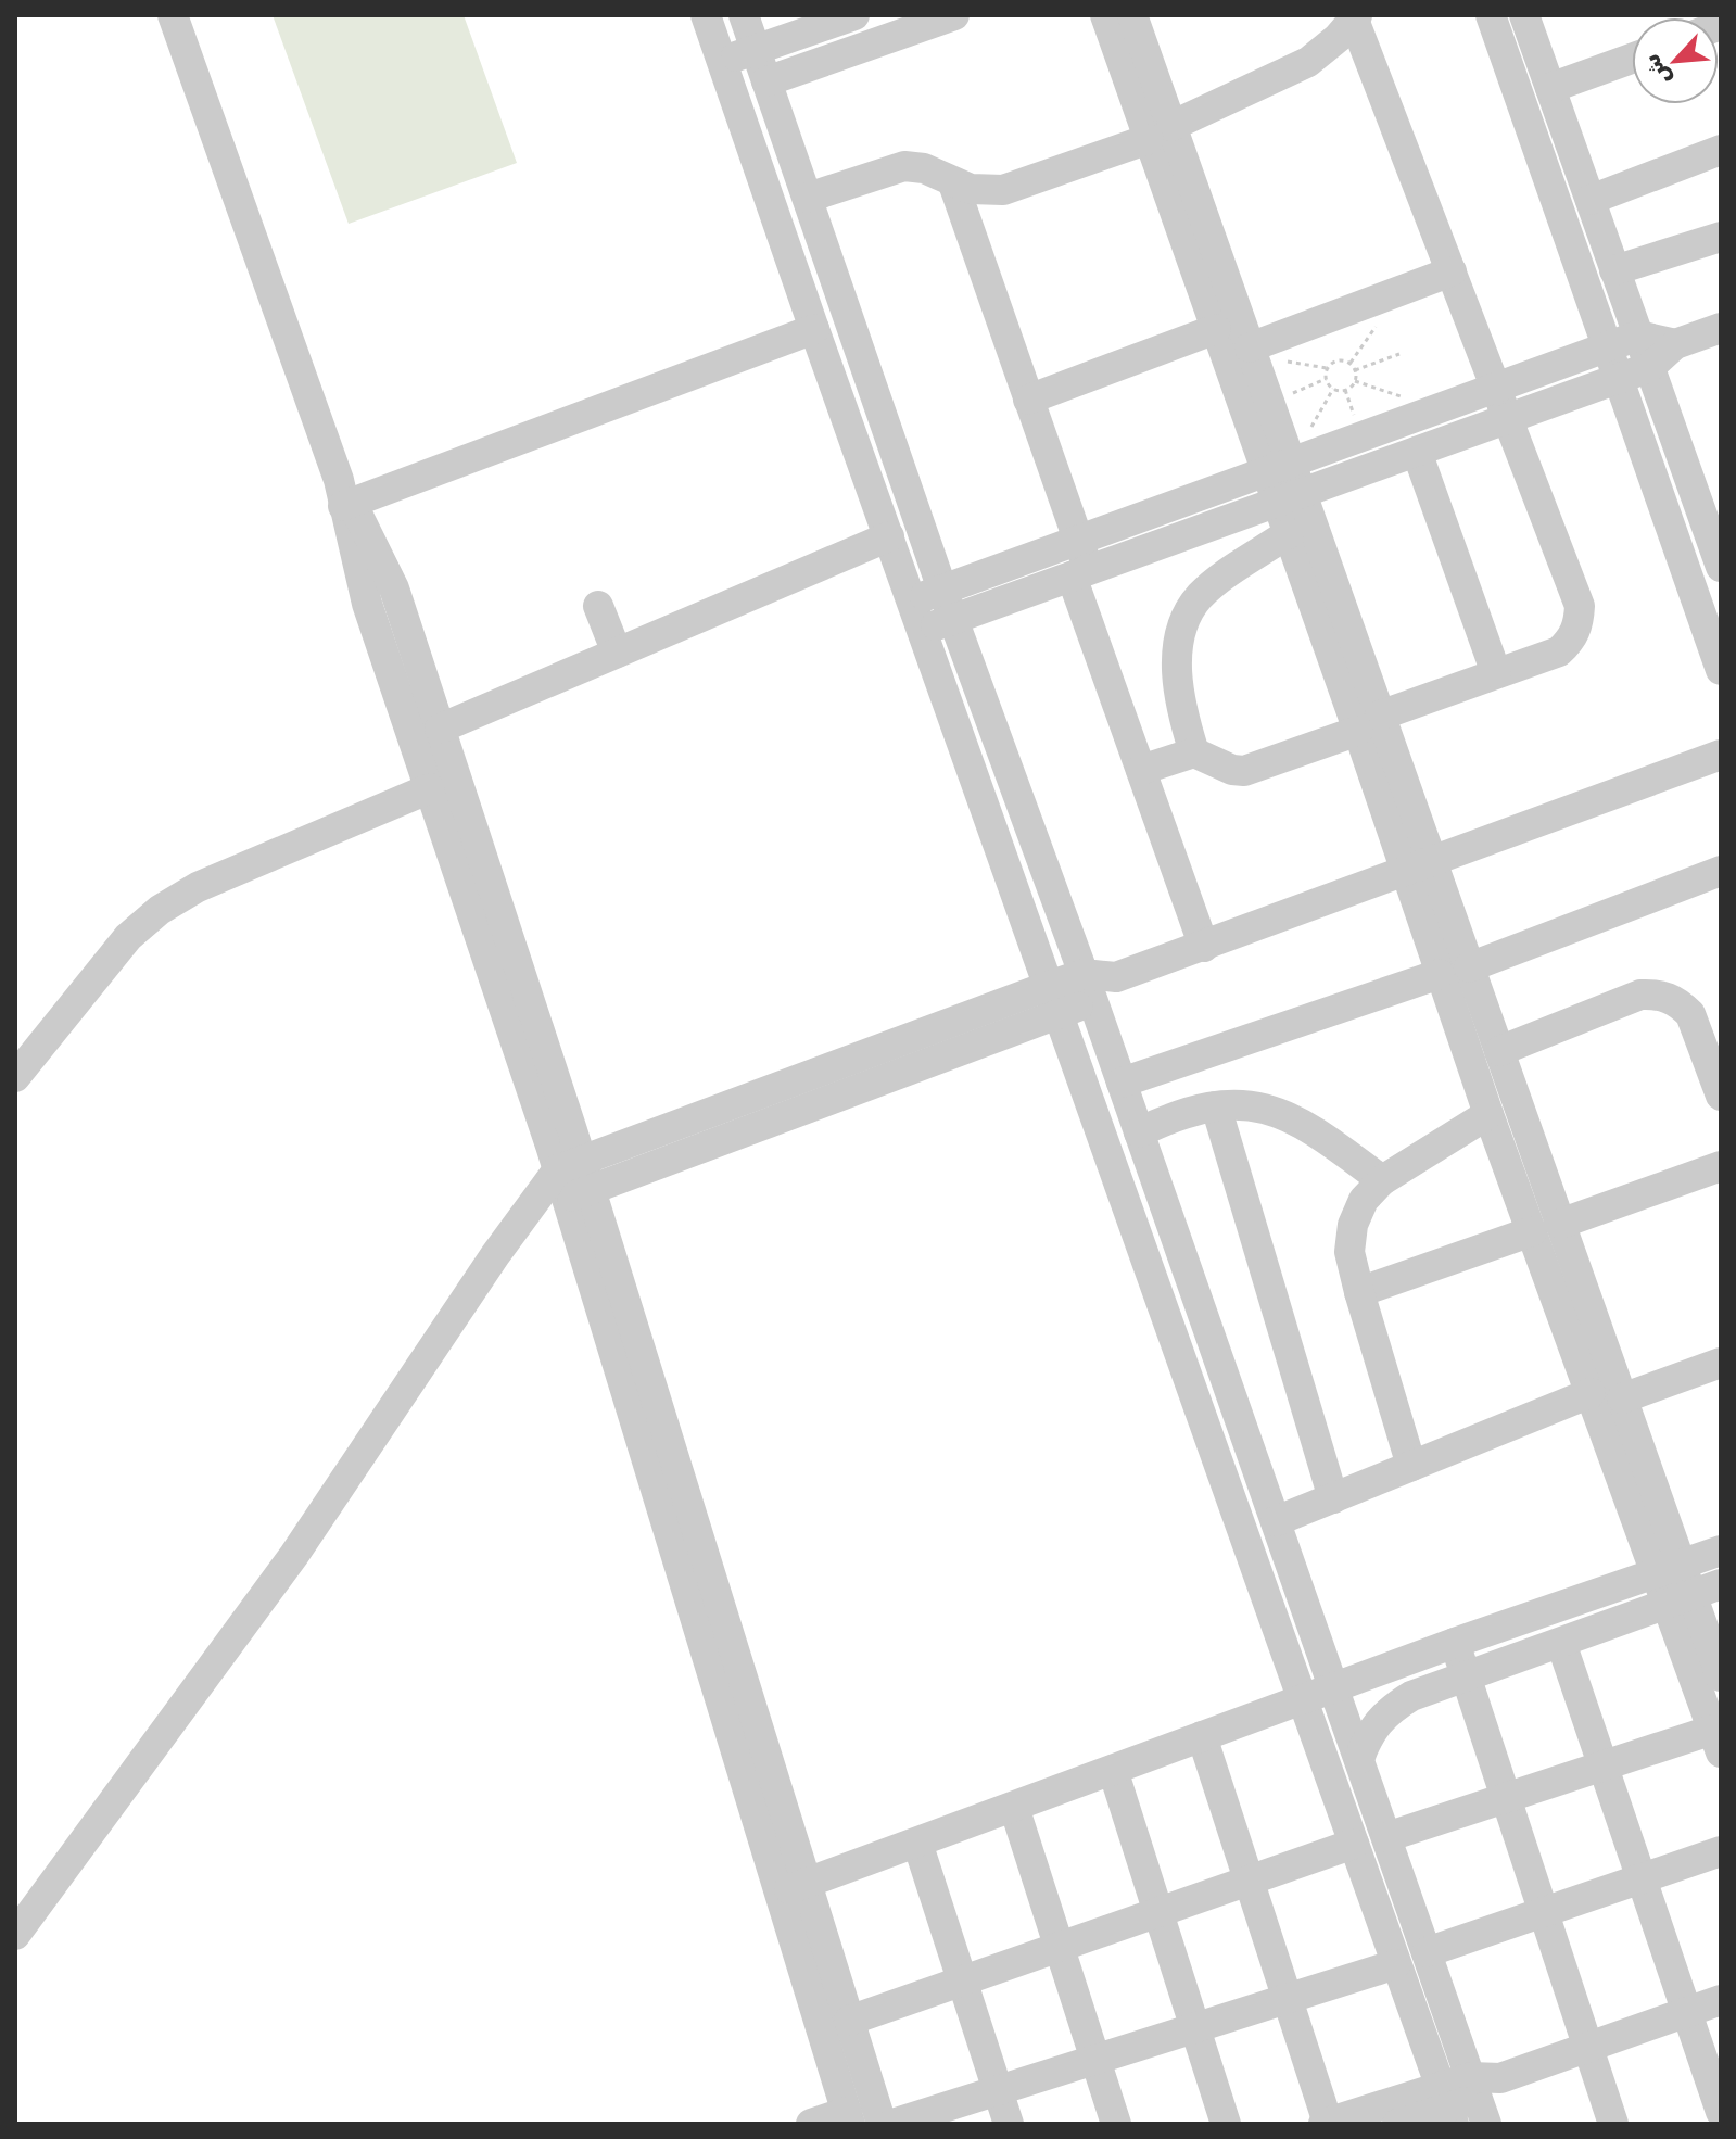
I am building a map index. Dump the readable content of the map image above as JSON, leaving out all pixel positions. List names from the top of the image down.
{
  "north": "bottom left"
}
